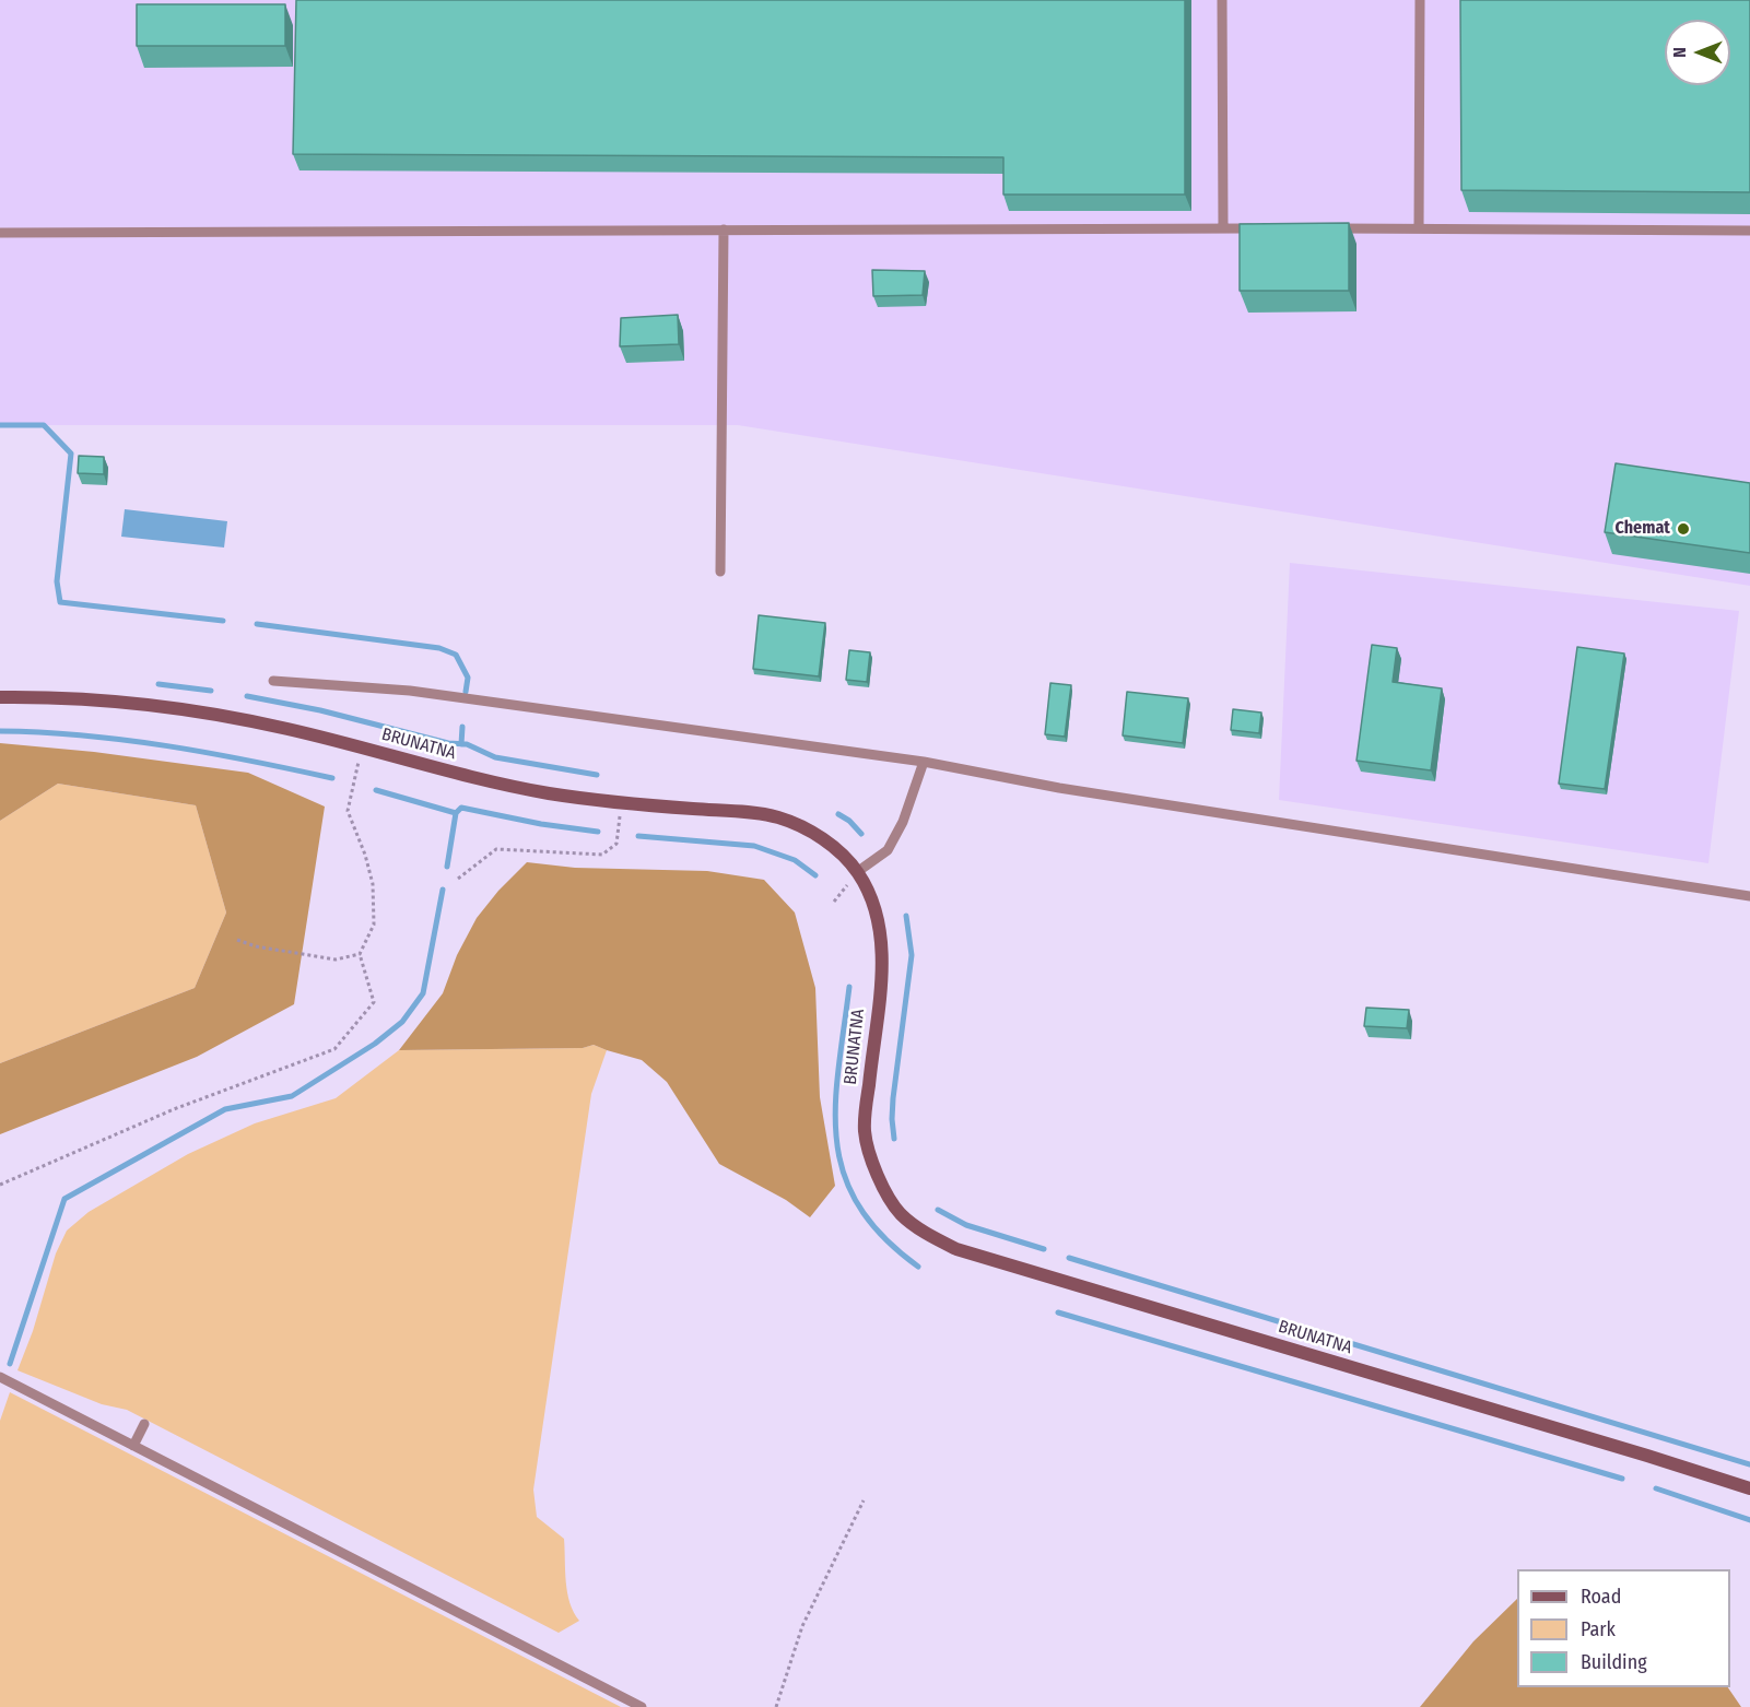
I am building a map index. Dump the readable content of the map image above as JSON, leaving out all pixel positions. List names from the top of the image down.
{
  "streets": {
    "street": ["BRUNATNA"]
  },
  "places": ["Chemat"],
  "legend": ["Road", "Park", "Building"],
  "north": "left"
}
